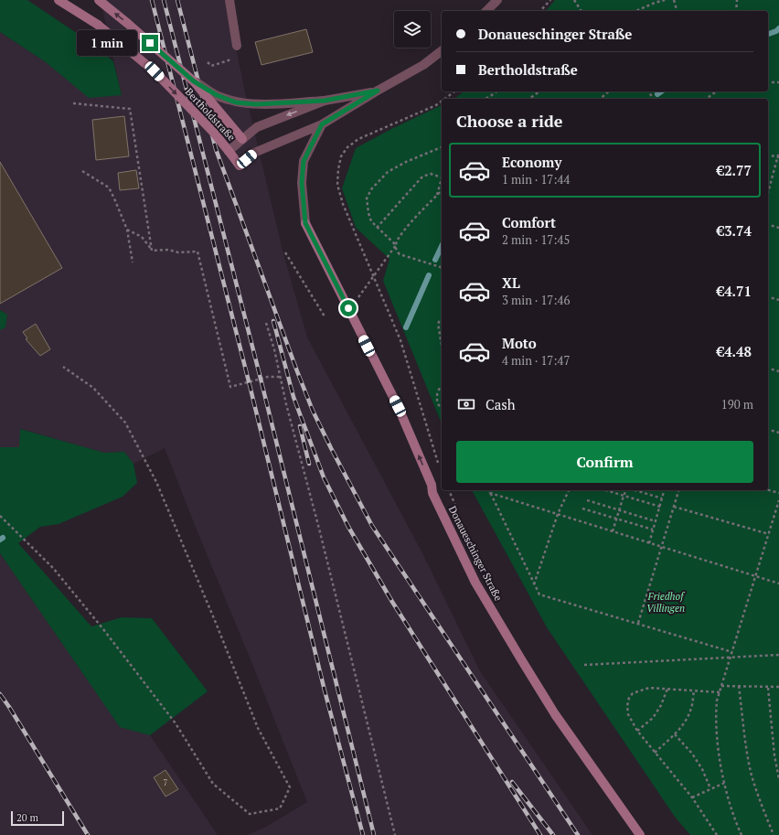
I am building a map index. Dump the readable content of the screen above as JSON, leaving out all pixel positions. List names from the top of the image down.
{
  "streets": {
    "main road": ["Bertholdstraße", "Donaueschinger Straße"]
  },
  "one_way": ["Donaueschinger Straße"],
  "parks": ["Friedhof Villingen"],
  "house_numbers": ["7"],
  "scale_bar": "20 m",
  "page": {
    "banner": ["Donaueschinger Straße", "Bertholdstraße"],
    "bubble": "1 min",
    "heading": "Choose a ride",
    "list": [
      {
        "name": "Economy",
        "note": "1 min · 17:44",
        "value": "€2.77"
      },
      {
        "name": "Comfort",
        "note": "2 min · 17:45",
        "value": "€3.74"
      },
      {
        "name": "XL",
        "note": "3 min · 17:46",
        "value": "€4.71"
      },
      {
        "name": "Moto",
        "note": "4 min · 17:47",
        "value": "€4.48"
      }
    ],
    "pay": ["Cash", "190 m"],
    "buttons": "Confirm",
    "scale": "20 m"
  }
}
